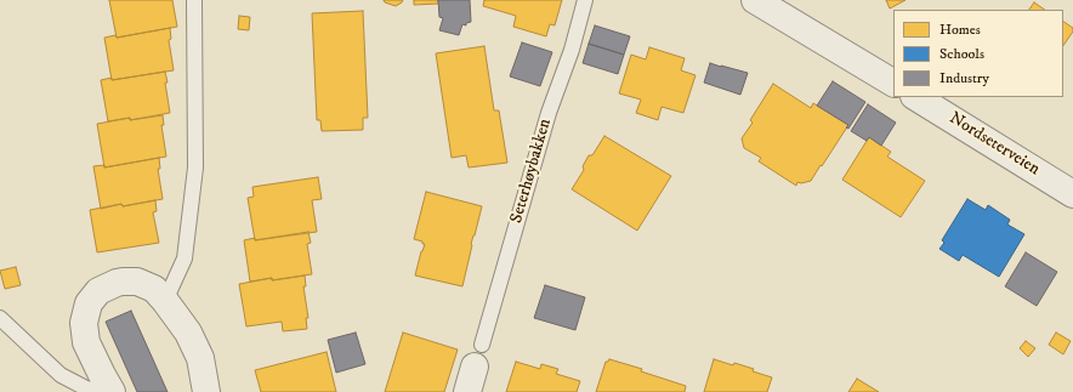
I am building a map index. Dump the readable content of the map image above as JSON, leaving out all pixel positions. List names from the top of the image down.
{
  "streets": {
    "street": ["Nordseterveien", "Seterhøybakken"]
  },
  "legend": ["Homes", "Schools", "Industry"]
}
